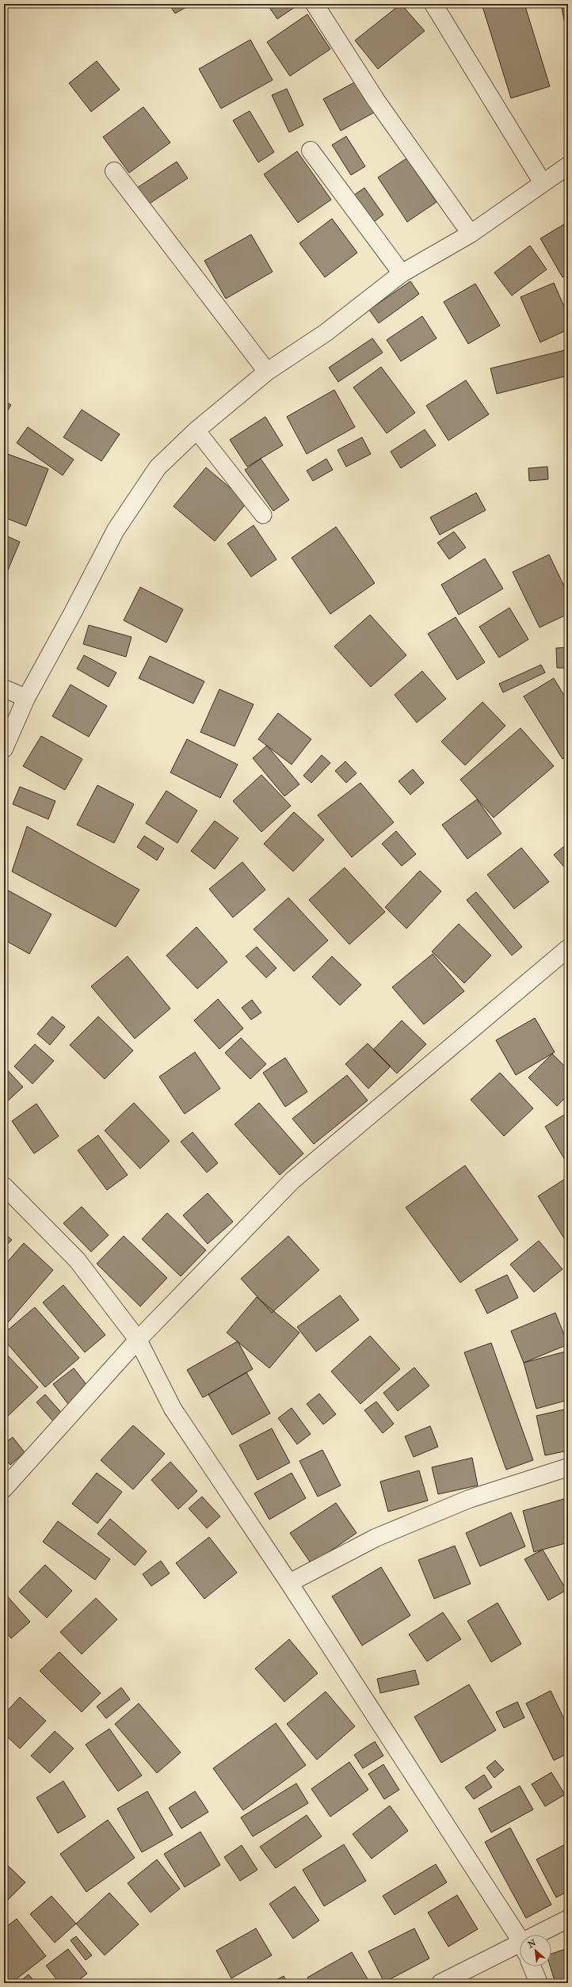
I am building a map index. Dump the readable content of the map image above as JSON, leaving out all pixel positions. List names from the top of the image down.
{
  "north": "top left"
}
